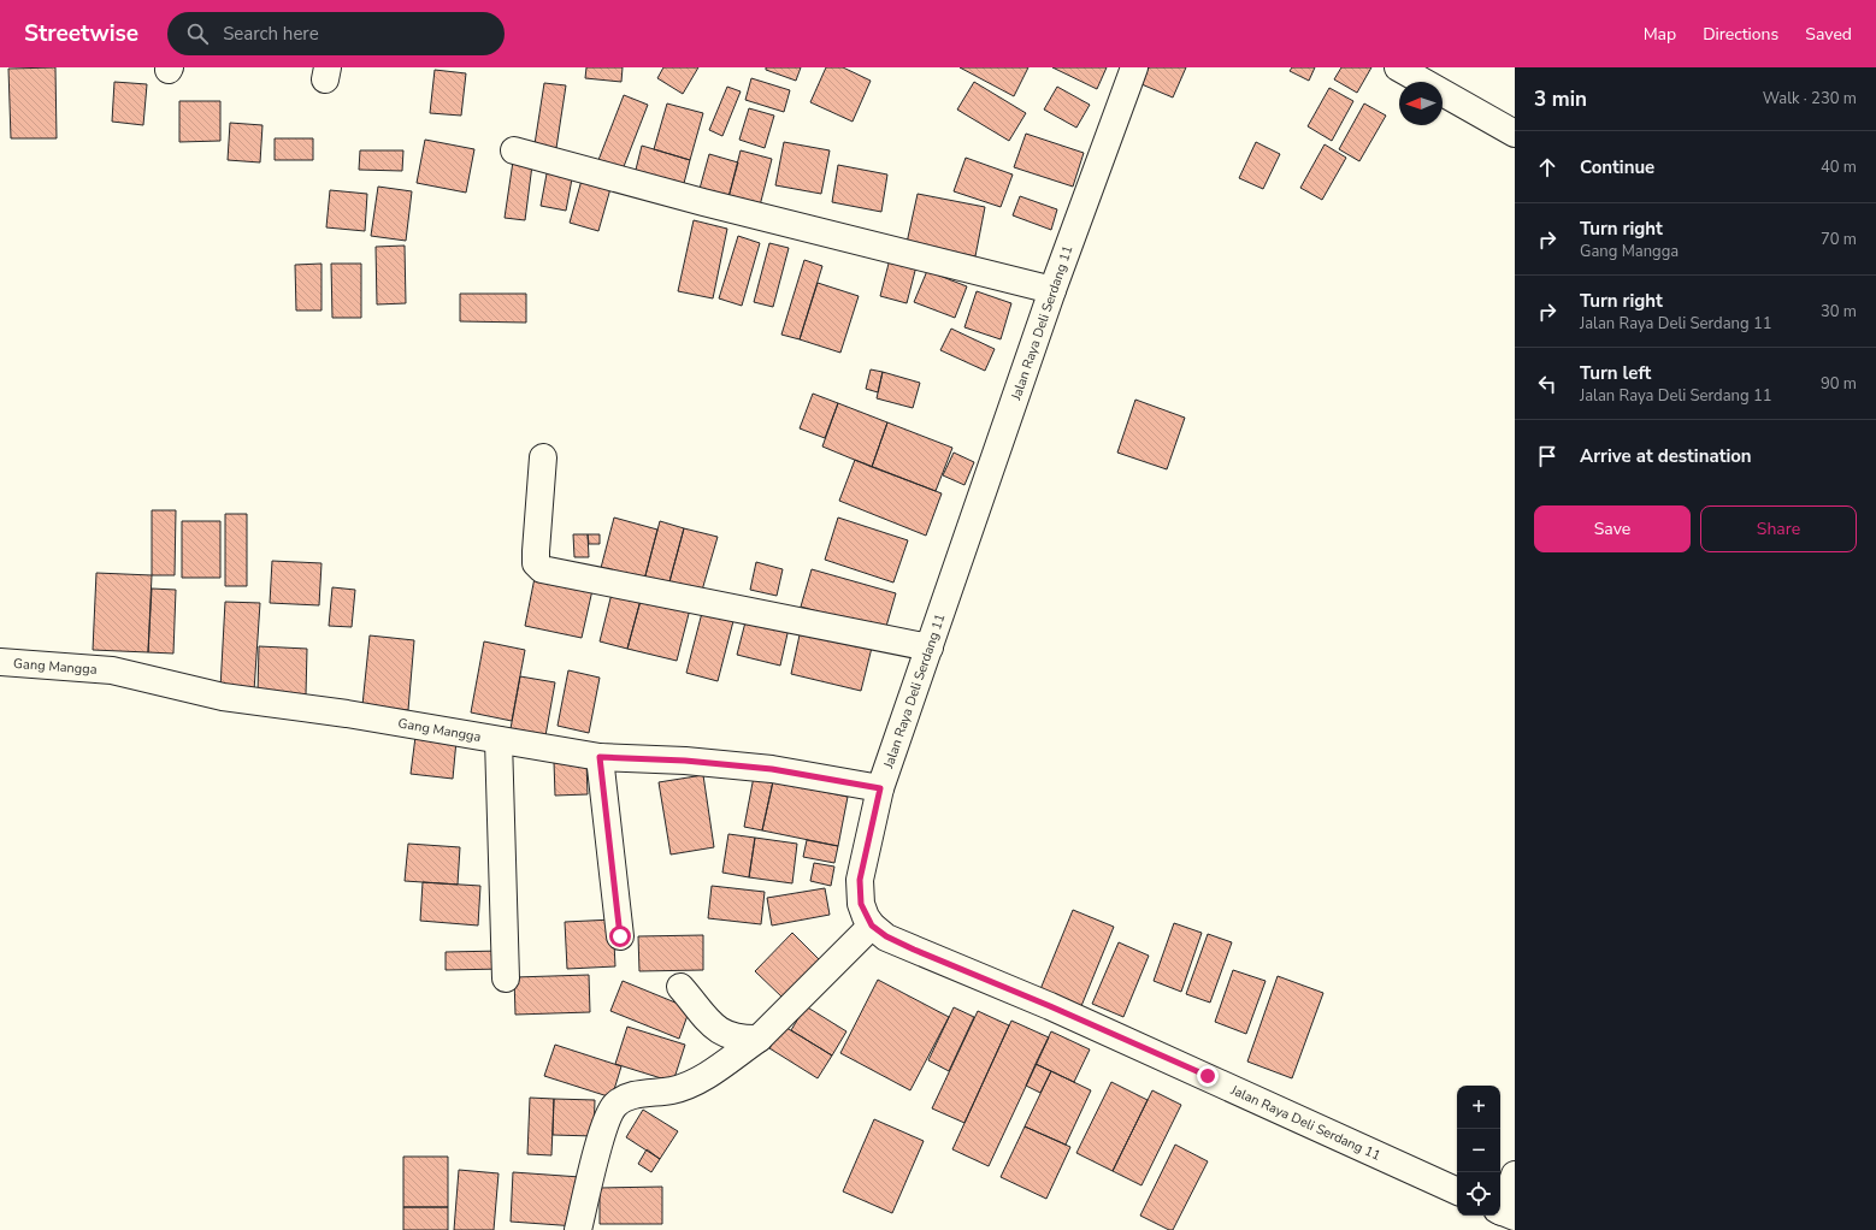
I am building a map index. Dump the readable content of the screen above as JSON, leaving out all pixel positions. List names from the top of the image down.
{
  "streets": {
    "street": ["Jalan Raya Deli Serdang 11", "Gang Mangga"]
  },
  "crossings": [
    ["Jalan Raya Deli Serdang 11", "Gang Mangga"]
  ],
  "north": "left",
  "page": {
    "header": "Streetwise",
    "search": "Search here",
    "nav": ["Map", "Directions", "Saved"],
    "heading": ["3 min", "Walk · 230 m"],
    "list": [
      ["Continue", "40 m"],
      ["Turn right", "Gang Mangga", "70 m"],
      ["Turn right", "Jalan Raya Deli Serdang 11", "30 m"],
      ["Turn left", "Jalan Raya Deli Serdang 11", "90 m"],
      "Arrive at destination"
    ],
    "buttons": ["Save", "Share"],
    "map_buttons": ["+", "−"]
  }
}
